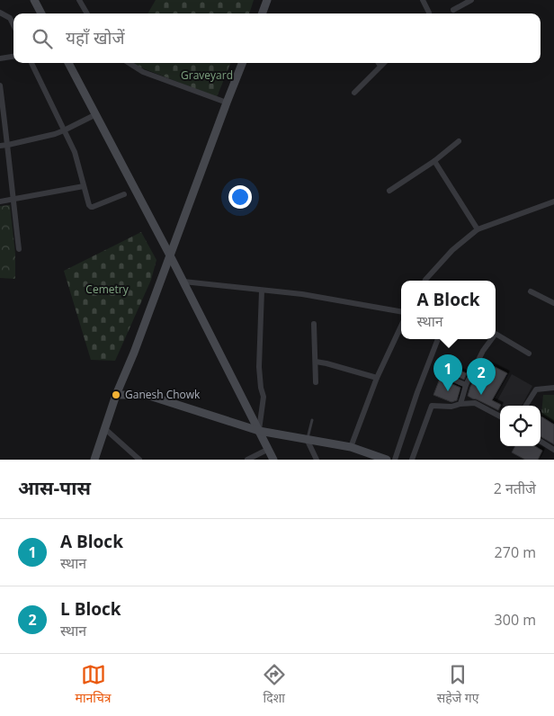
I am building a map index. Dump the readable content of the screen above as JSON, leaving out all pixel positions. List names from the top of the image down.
{
  "parks": ["Graveyard", "Cemetry"],
  "places": ["Ganesh Chowk"],
  "page": {
    "search": "यहाँ खोजें",
    "popup": ["A Block", "स्थान"],
    "pins": ["1", "2"],
    "heading": ["आस-पास", "2 नतीजे"],
    "list": [
      {
        "mark": "1",
        "name": "A Block",
        "note": "स्थान",
        "value": "270 m"
      },
      {
        "mark": "2",
        "name": "L Block",
        "note": "स्थान",
        "value": "300 m"
      }
    ],
    "nav": ["मानचित्र", "दिशा", "सहेजे गए"]
  }
}
